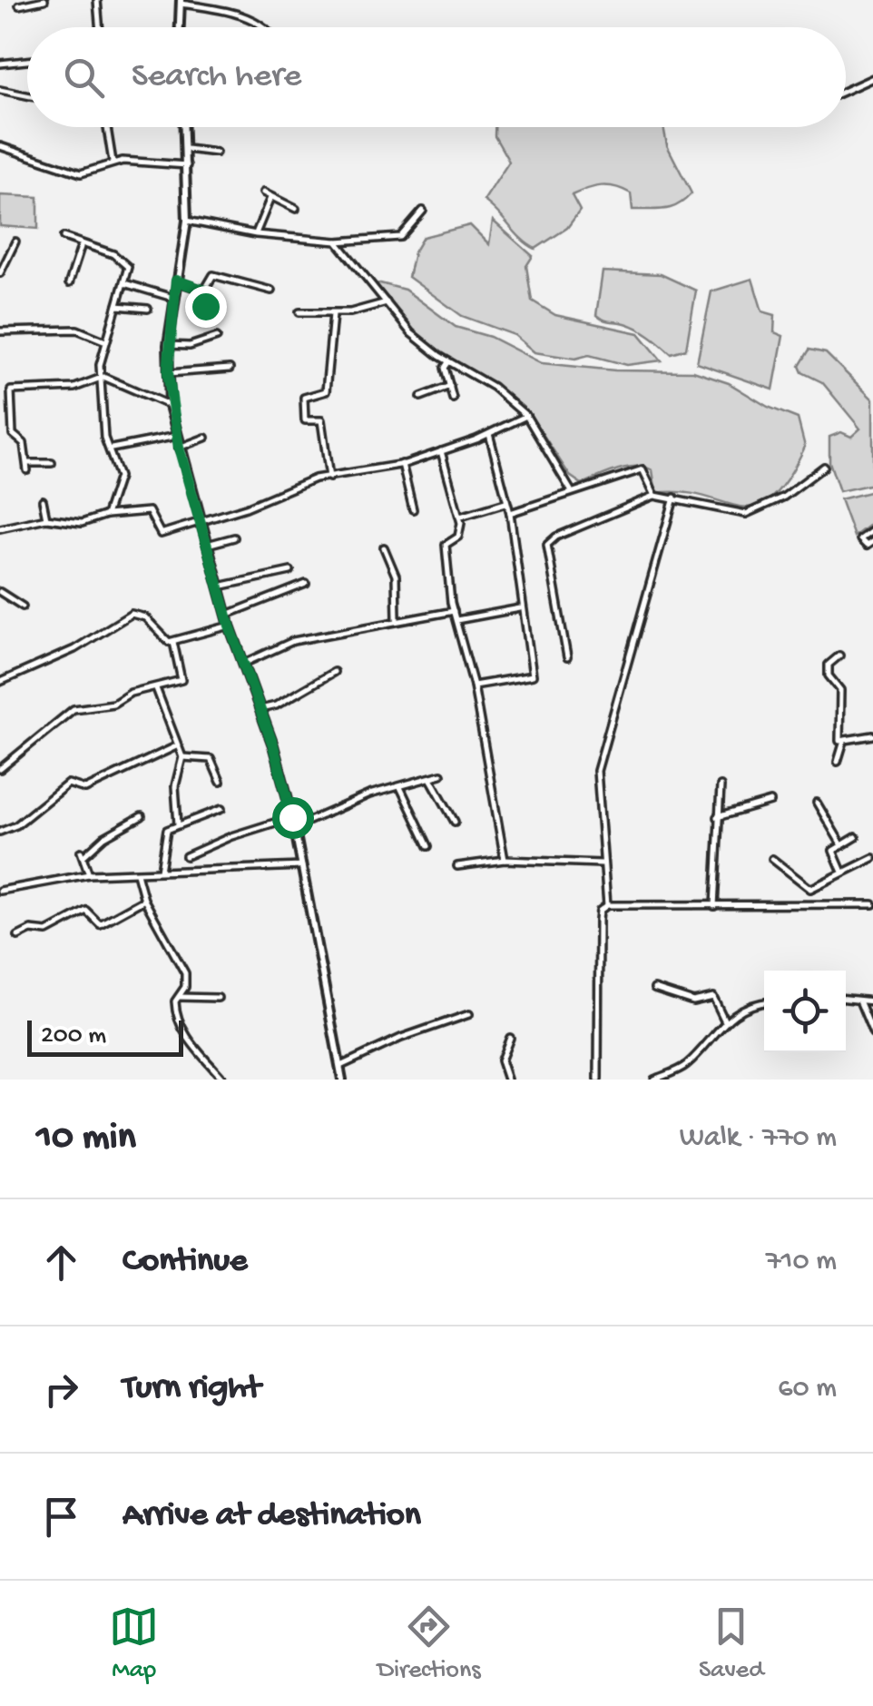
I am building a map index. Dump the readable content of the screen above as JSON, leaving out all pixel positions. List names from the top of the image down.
{
  "scale_bar": "200 m",
  "page": {
    "search": "Search here",
    "scale": "200 m",
    "heading": ["10 min", "Walk · 770 m"],
    "list": [
      ["Continue", "710 m"],
      ["Turn right", "60 m"],
      "Arrive at destination"
    ],
    "nav": ["Map", "Directions", "Saved"]
  }
}
